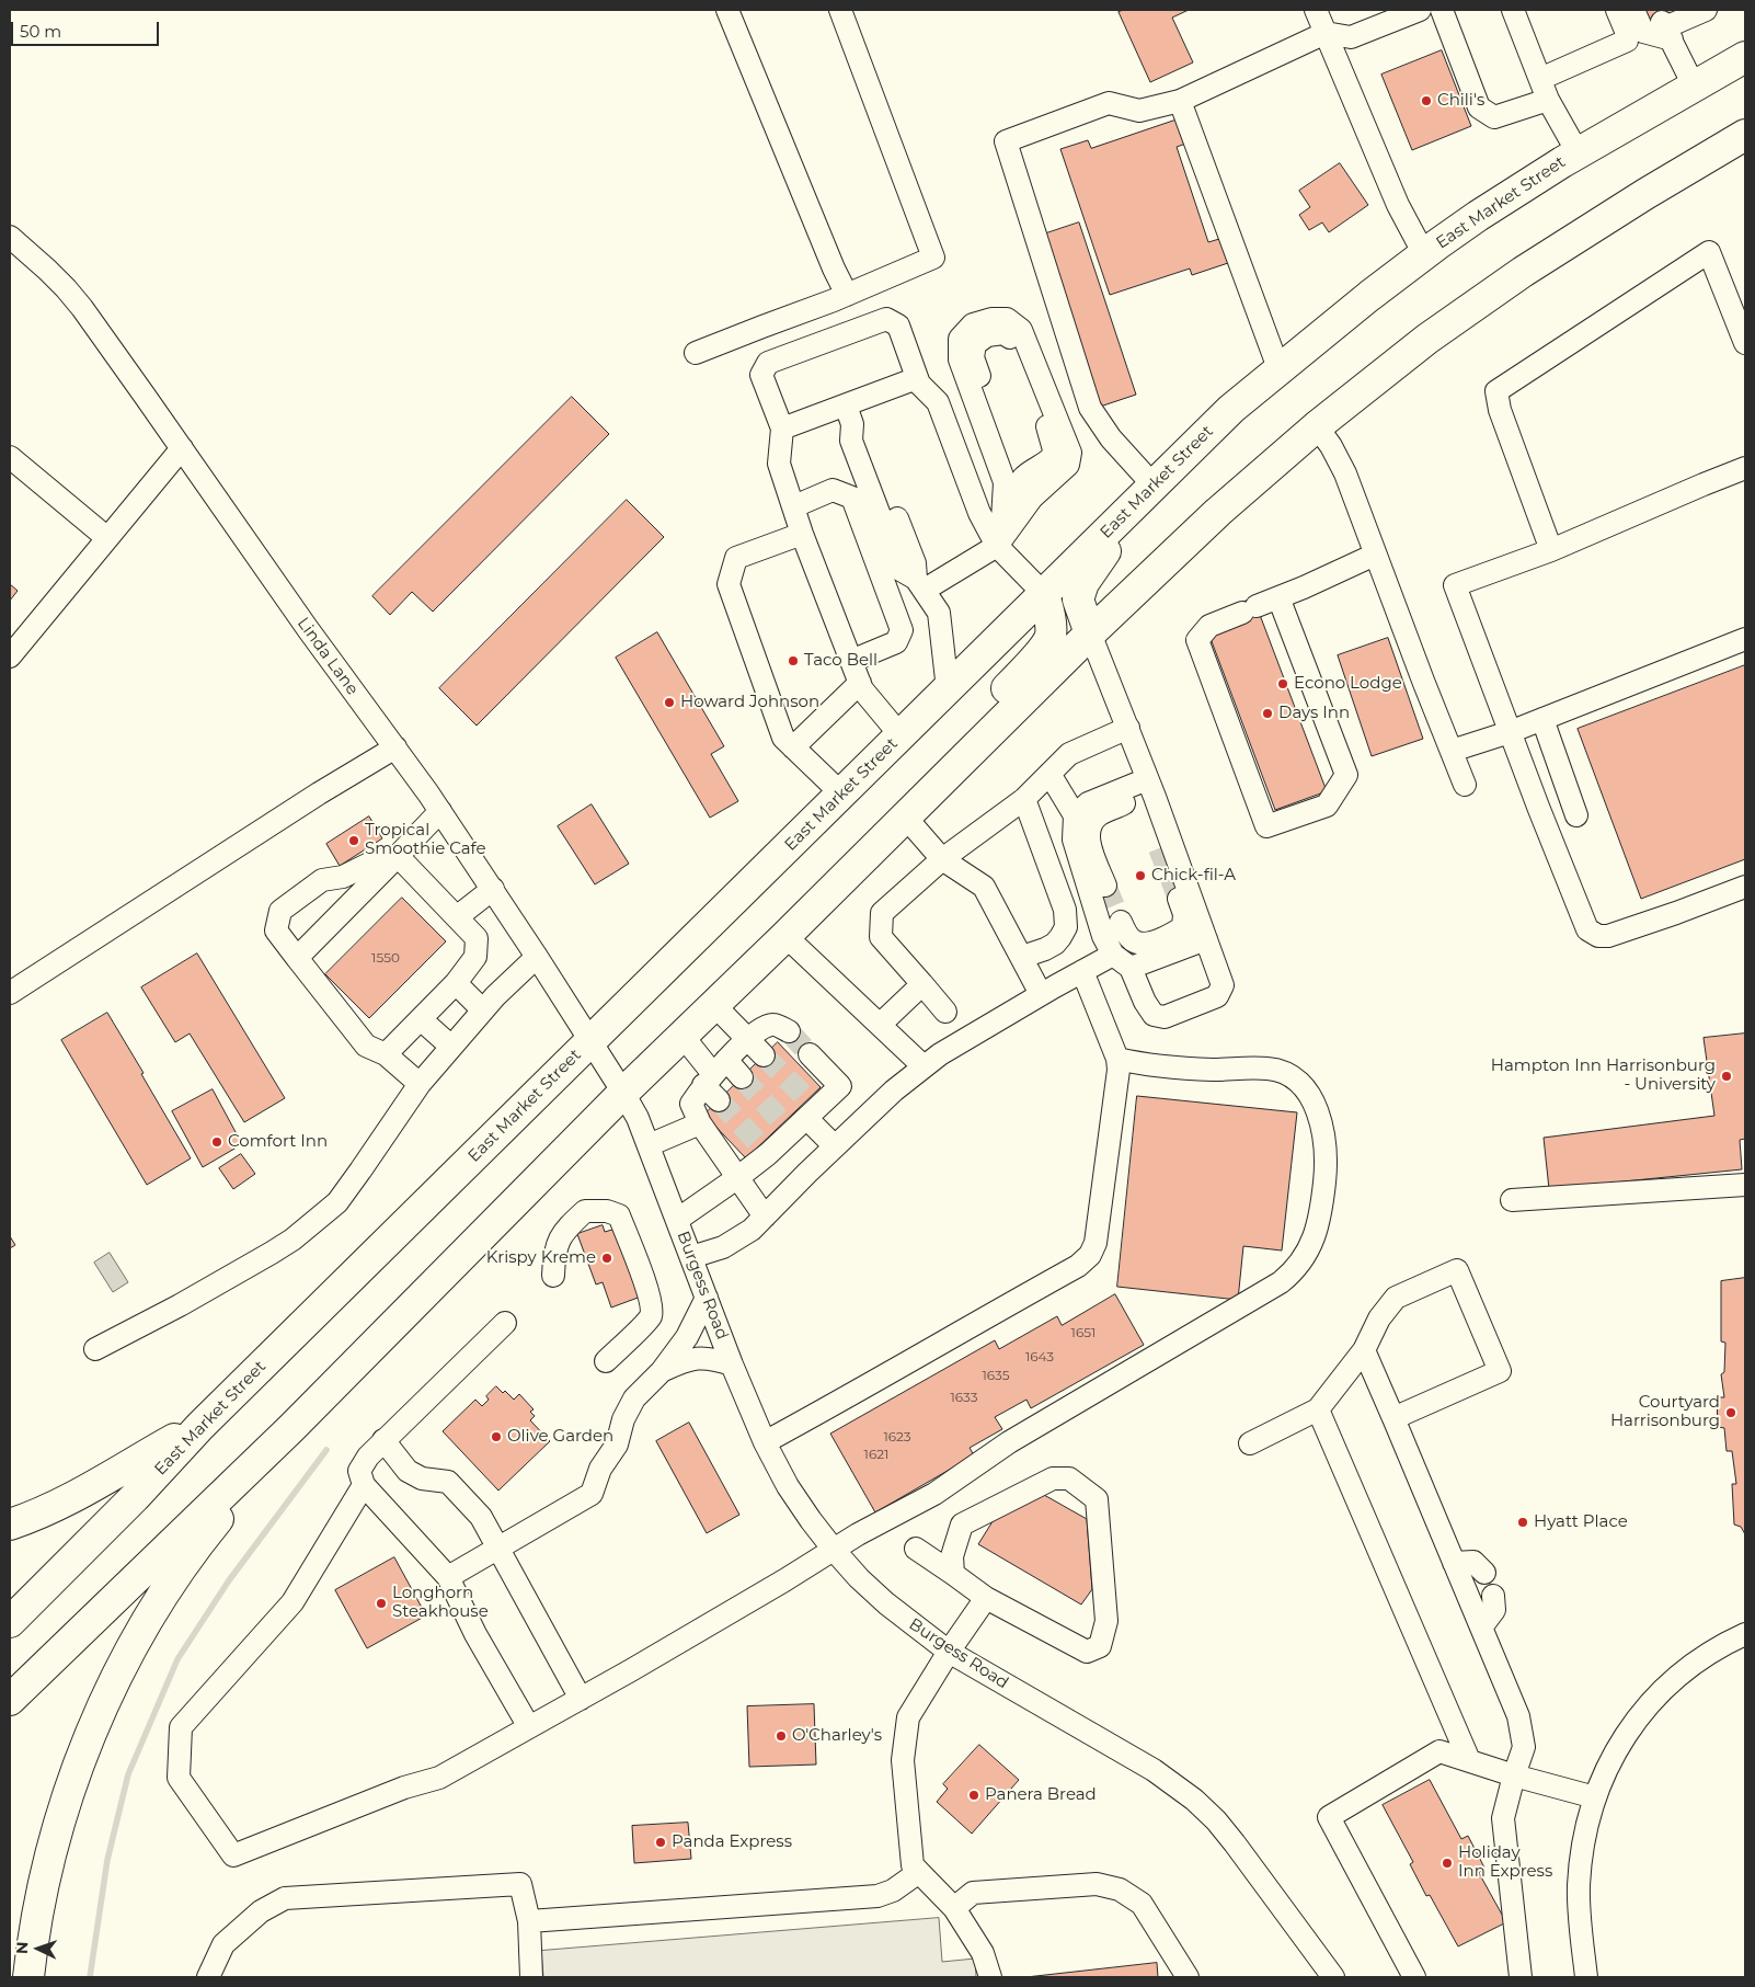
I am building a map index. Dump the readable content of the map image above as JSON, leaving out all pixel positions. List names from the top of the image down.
{
  "streets": {
    "highway": ["East Market Street"],
    "street": ["Linda Lane", "Burgess Road"]
  },
  "crossings": [
    ["East Market Street", "Linda Lane"],
    ["Linda Lane", "Burgess Road"]
  ],
  "places": [
    "Chili's",
    "Taco Bell",
    "Econo Lodge",
    "Howard Johnson",
    "Days Inn",
    "Tropical Smoothie Cafe",
    "Chick-fil-A",
    "Hampton Inn Harrisonburg - University",
    "Comfort Inn",
    "Krispy Kreme",
    "Courtyard Harrisonburg",
    "Olive Garden",
    "Hyatt Place",
    "Longhorn Steakhouse",
    "O'Charley's",
    "Panera Bread",
    "Panda Express",
    "Holiday Inn Express"
  ],
  "house_numbers": [
    "1550",
    "1651",
    "1643",
    "1635",
    "1633",
    "1623",
    "1621"
  ],
  "scale_bar": "50 m",
  "north": "left"
}
